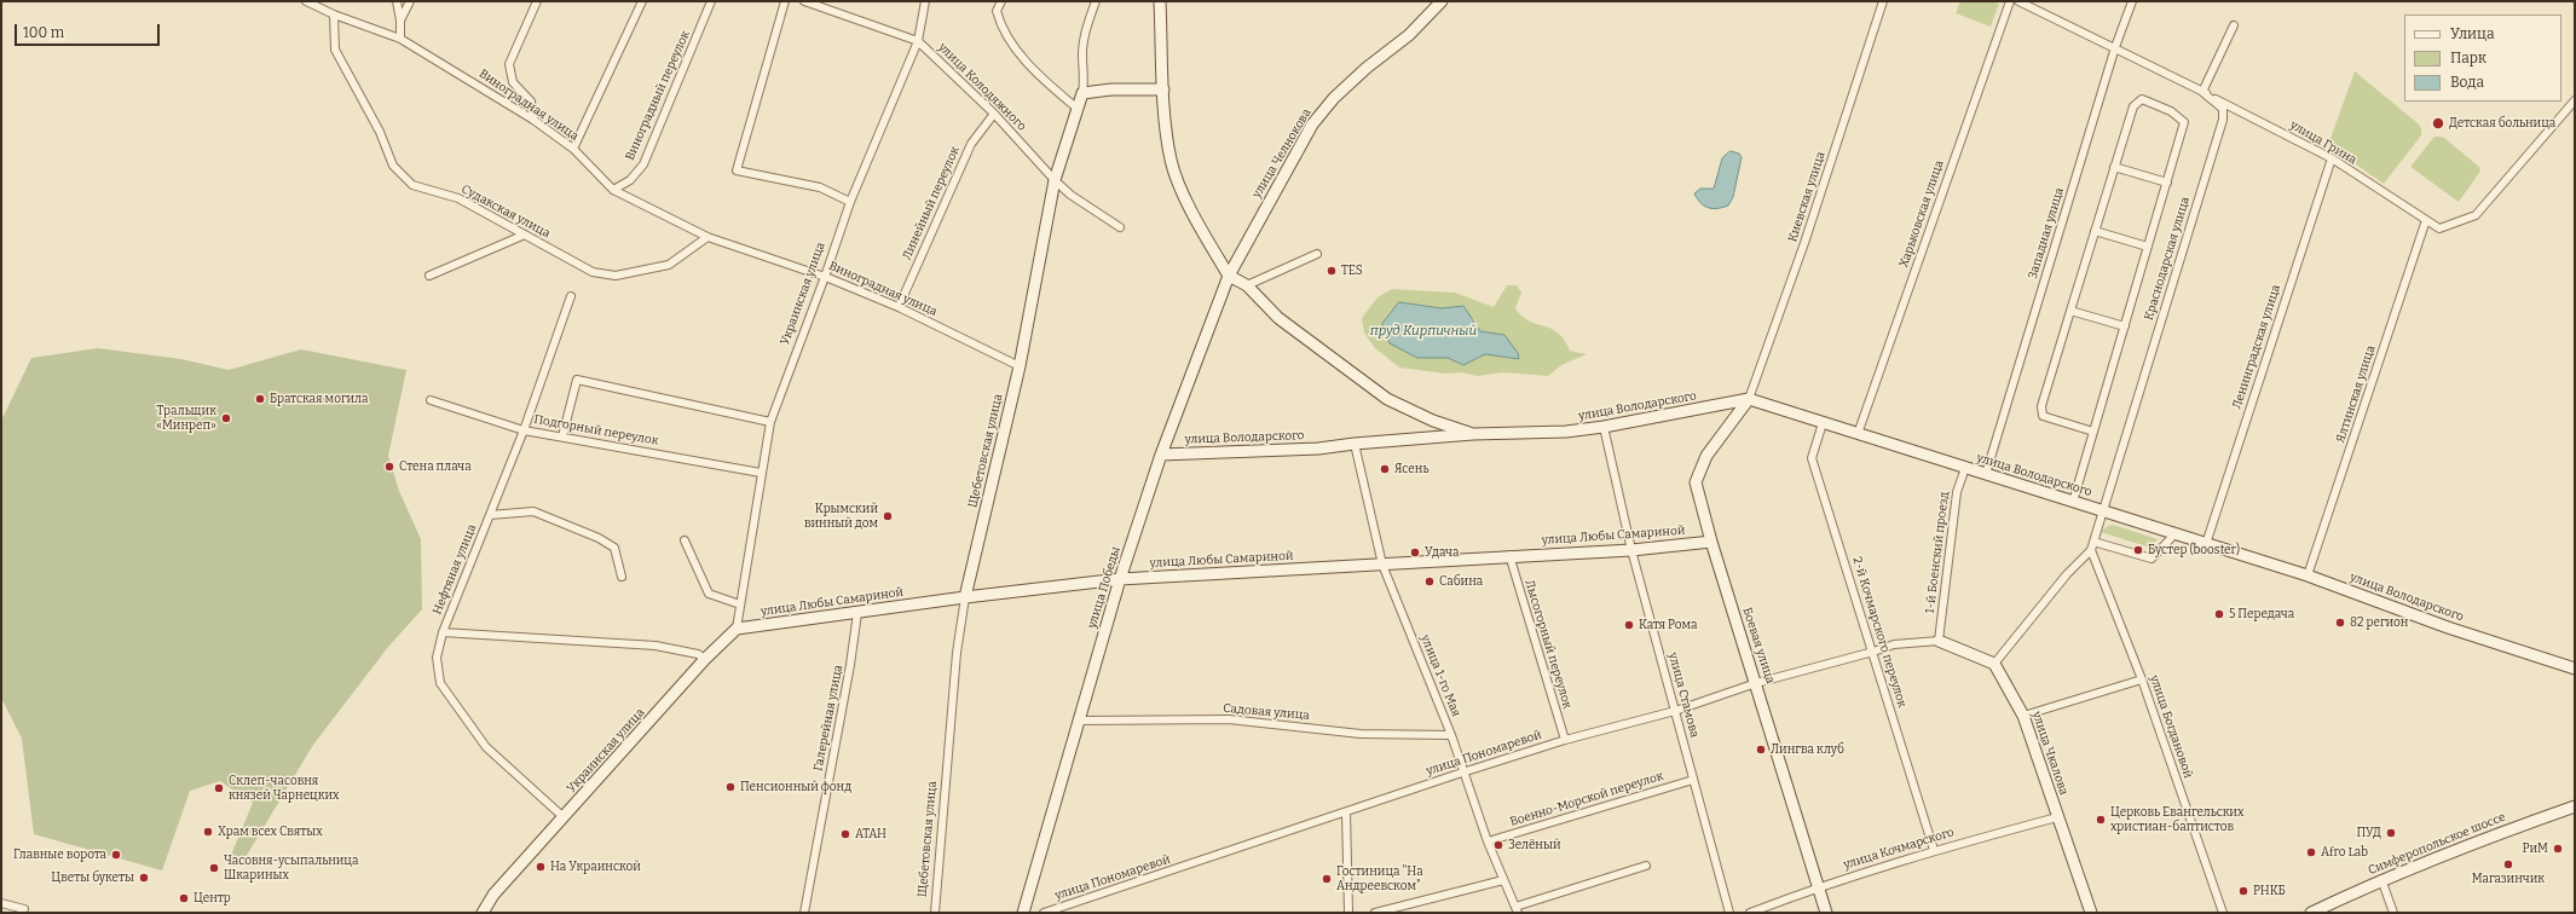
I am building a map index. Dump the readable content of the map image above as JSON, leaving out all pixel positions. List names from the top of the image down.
{
  "streets": {
    "main road": [
      "улица Челнокова",
      "Украинская улица",
      "улица Володарского",
      "Щебетовская улица",
      "улица Любы Самариной",
      "улица Победы",
      "Боевая улица",
      "улица Чкалова",
      "Симферопольское шоссе"
    ],
    "street": [
      "улица Колодяжного",
      "Виноградный переулок",
      "Виноградная улица",
      "улица Грина",
      "Киевская улица",
      "Линейный переулок",
      "Судакская улица",
      "Харьковская улица",
      "Западная улица",
      "Краснодарская улица",
      "Ленинградская улица",
      "Ялтинская улица",
      "Подгорный переулок",
      "1-й Боенский проезд",
      "Нефтяная улица",
      "2-й Кочмарского переулок",
      "Лысогорный переулок",
      "улица 1-го Мая",
      "улица Стамова",
      "Садовая улица",
      "Галерейная улица",
      "улица Богдановой",
      "улица Пономаревой",
      "Военно-Морской переулок",
      "улица Кочмарского"
    ]
  },
  "crossings": [
    ["улица Колодяжного", "Линейный переулок"],
    ["улица Колодяжного", "Украинская улица"],
    ["улица Колодяжного", "Щебетовская улица"],
    ["Виноградный переулок", "Виноградная улица"],
    ["Виноградная улица", "Линейный переулок"],
    ["Виноградная улица", "Судакская улица"],
    ["Виноградная улица", "Украинская улица"],
    ["Виноградная улица", "Щебетовская улица"],
    ["улица Грина", "Западная улица"],
    ["улица Грина", "Краснодарская улица"],
    ["улица Грина", "Ленинградская улица"],
    ["улица Грина", "Ялтинская улица"],
    ["улица Челнокова", "улица Володарского"],
    ["улица Челнокова", "улица Победы"],
    ["Киевская улица", "улица Володарского"],
    ["Киевская улица", "Боевая улица"],
    ["Харьковская улица", "улица Володарского"],
    ["Западная улица", "улица Володарского"],
    ["Краснодарская улица", "улица Володарского"],
    ["Украинская улица", "Подгорный переулок"],
    ["Украинская улица", "улица Любы Самариной"],
    ["Украинская улица", "Нефтяная улица"],
    ["Ленинградская улица", "улица Володарского"],
    ["Ялтинская улица", "улица Володарского"],
    ["улица Володарского", "1-й Боенский проезд"],
    ["улица Володарского", "улица Победы"],
    ["улица Володарского", "2-й Кочмарского переулок"],
    ["улица Володарского", "Боевая улица"],
    ["улица Володарского", "улица 1-го Мая"],
    ["улица Володарского", "улица Стамова"],
    ["Подгорный переулок", "Нефтяная улица"],
    ["Щебетовская улица", "улица Любы Самариной"],
    ["улица Любы Самариной", "улица Победы"],
    ["улица Любы Самариной", "Лысогорный переулок"],
    ["улица Любы Самариной", "Боевая улица"],
    ["улица Любы Самариной", "улица 1-го Мая"],
    ["улица Любы Самариной", "улица Стамова"],
    ["улица Любы Самариной", "Галерейная улица"],
    ["1-й Боенский проезд", "улица Пономаревой"],
    ["улица Победы", "Садовая улица"],
    ["2-й Кочмарского переулок", "улица Пономаревой"],
    ["2-й Кочмарского переулок", "улица Кочмарского"],
    ["Лысогорный переулок", "улица Пономаревой"],
    ["Боевая улица", "улица Пономаревой"],
    ["Боевая улица", "улица Кочмарского"],
    ["улица 1-го Мая", "Садовая улица"],
    ["улица 1-го Мая", "улица Пономаревой"],
    ["улица 1-го Мая", "Военно-Морской переулок"],
    ["улица Стамова", "улица Пономаревой"],
    ["улица Стамова", "Военно-Морской переулок"],
    ["улица Чкалова", "улица Кочмарского"]
  ],
  "water": ["пруд Кирпичный"],
  "places": [
    "Детская больница",
    "TES",
    "Братская могила",
    "Тральщик «Минреп»",
    "Стена плача",
    "Ясень",
    "Крымский винный дом",
    "Бустер (booster)",
    "Удача",
    "Сабина",
    "5 Передача",
    "82 регион",
    "Катя Рома",
    "Лингва клуб",
    "Пенсионный фонд",
    "Склеп-часовня князей Чарнецких",
    "Церковь Евангельских христиан-баптистов",
    "Храм всех Святых",
    "ПУД",
    "АТАН",
    "Зелёный",
    "РиМ",
    "Afro Lab",
    "Главные ворота",
    "Магазинчик",
    "На Украинской",
    "Часовня-усыпальница Шкариных",
    "Цветы букеты",
    "Гостиница \"На Андреевском\"",
    "РНКБ",
    "Центр"
  ],
  "legend": ["Улица", "Парк", "Вода"],
  "scale_bar": "100 m"
}
